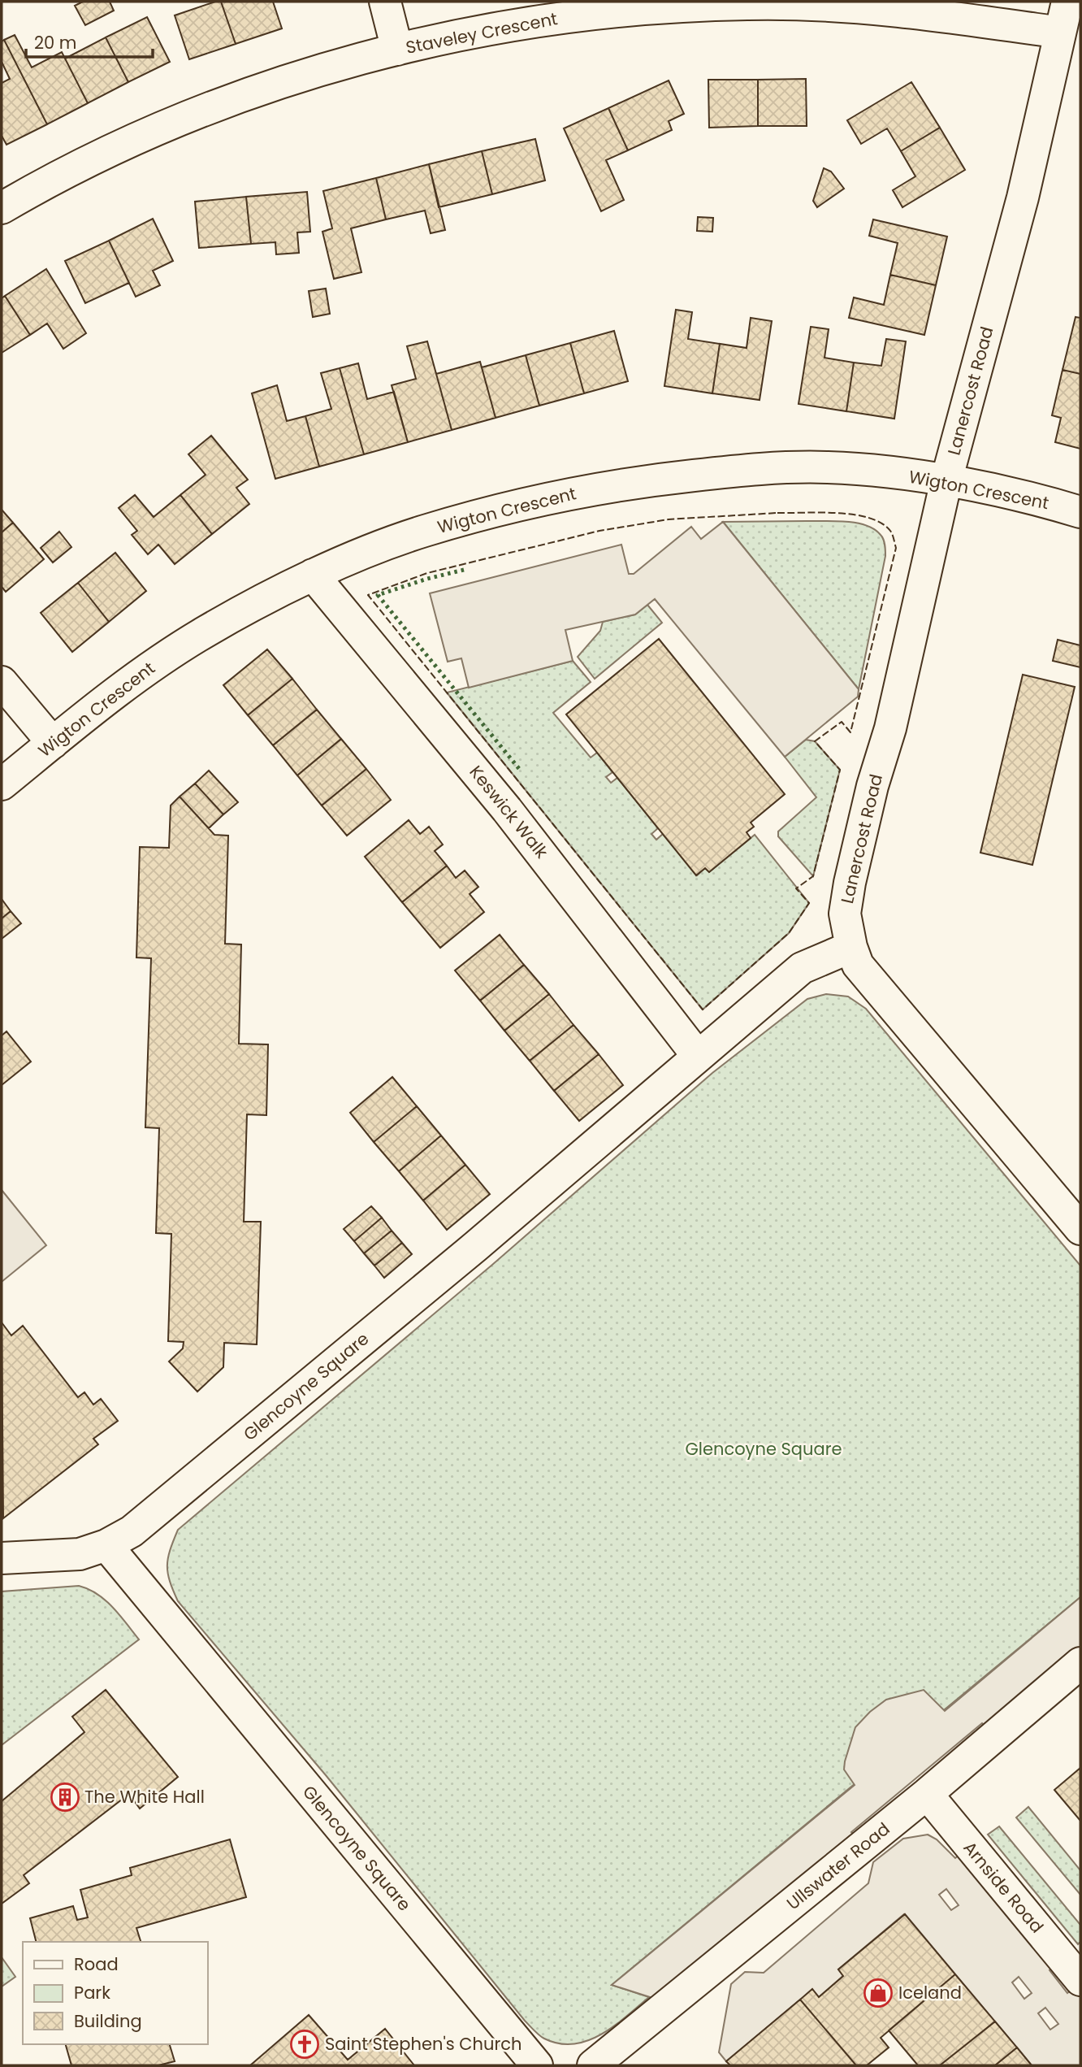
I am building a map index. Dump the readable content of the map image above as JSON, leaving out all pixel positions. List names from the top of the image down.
{
  "streets": {
    "street": [
      "Staveley Crescent",
      "Lanercost Road",
      "Wigton Crescent",
      "Keswick Walk",
      "Glencoyne Square",
      "Ullswater Road",
      "Arnside Road"
    ]
  },
  "crossings": [
    ["Staveley Crescent", "Lanercost Road"],
    ["Lanercost Road", "Wigton Crescent"],
    ["Lanercost Road", "Glencoyne Square"],
    ["Wigton Crescent", "Keswick Walk"],
    ["Keswick Walk", "Glencoyne Square"],
    ["Ullswater Road", "Arnside Road"]
  ],
  "parks": ["Glencoyne Square"],
  "places": {
    "building": ["The White Hall"],
    "shop": ["Iceland"],
    "church": ["Saint Stephen's Church"]
  },
  "legend": ["Road", "Park", "Building"],
  "scale_bar": "20 m"
}
